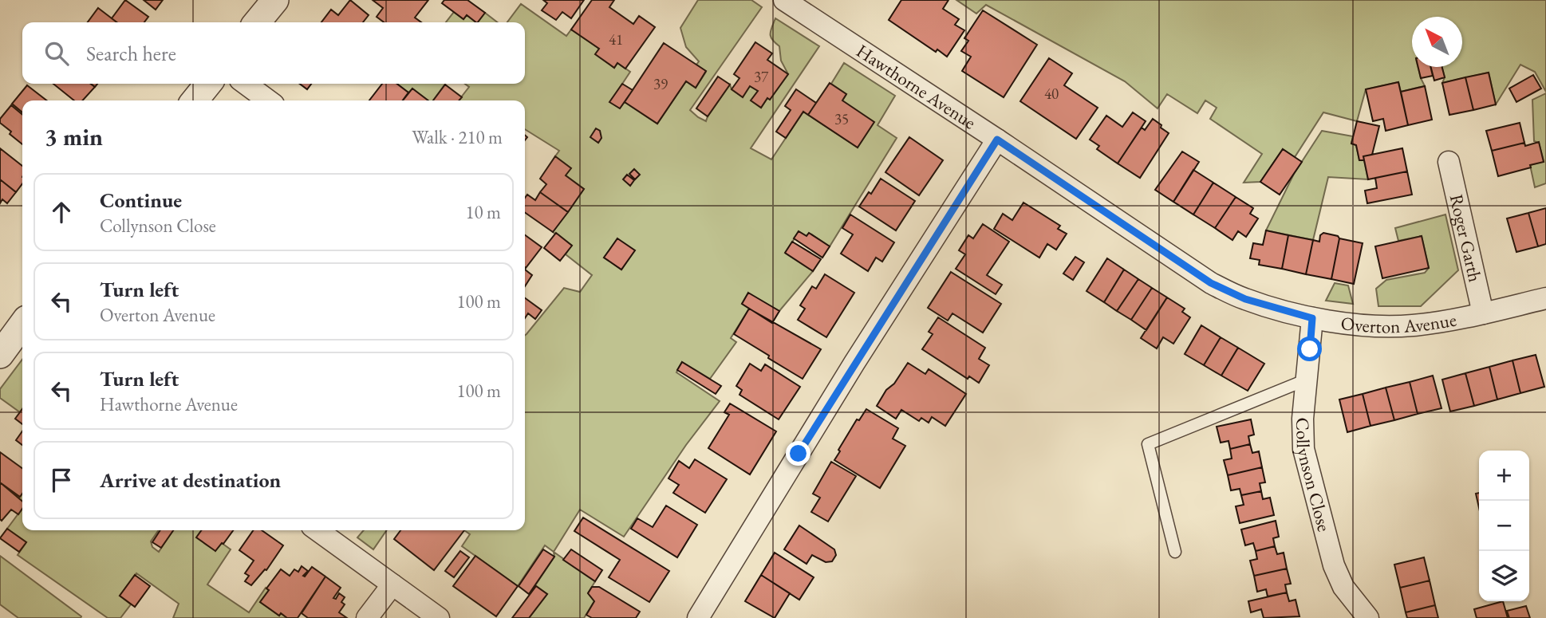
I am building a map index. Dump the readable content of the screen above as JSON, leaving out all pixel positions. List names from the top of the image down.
{
  "streets": {
    "street": [
      "Hawthorne Avenue",
      "Roger Garth",
      "Overton Avenue",
      "Collynson Close"
    ]
  },
  "crossings": [
    ["Hawthorne Avenue", "Overton Avenue"],
    ["Roger Garth", "Overton Avenue"],
    ["Overton Avenue", "Collynson Close"]
  ],
  "house_numbers": [
    "41",
    "37",
    "39",
    "40",
    "35"
  ],
  "north": "top left",
  "page": {
    "search": "Search here",
    "heading": ["3 min", "Walk · 210 m"],
    "list": [
      ["Continue", "Collynson Close", "10 m"],
      ["Turn left", "Overton Avenue", "100 m"],
      ["Turn left", "Hawthorne Avenue", "100 m"],
      "Arrive at destination"
    ],
    "map_buttons": ["+", "−"]
  }
}
